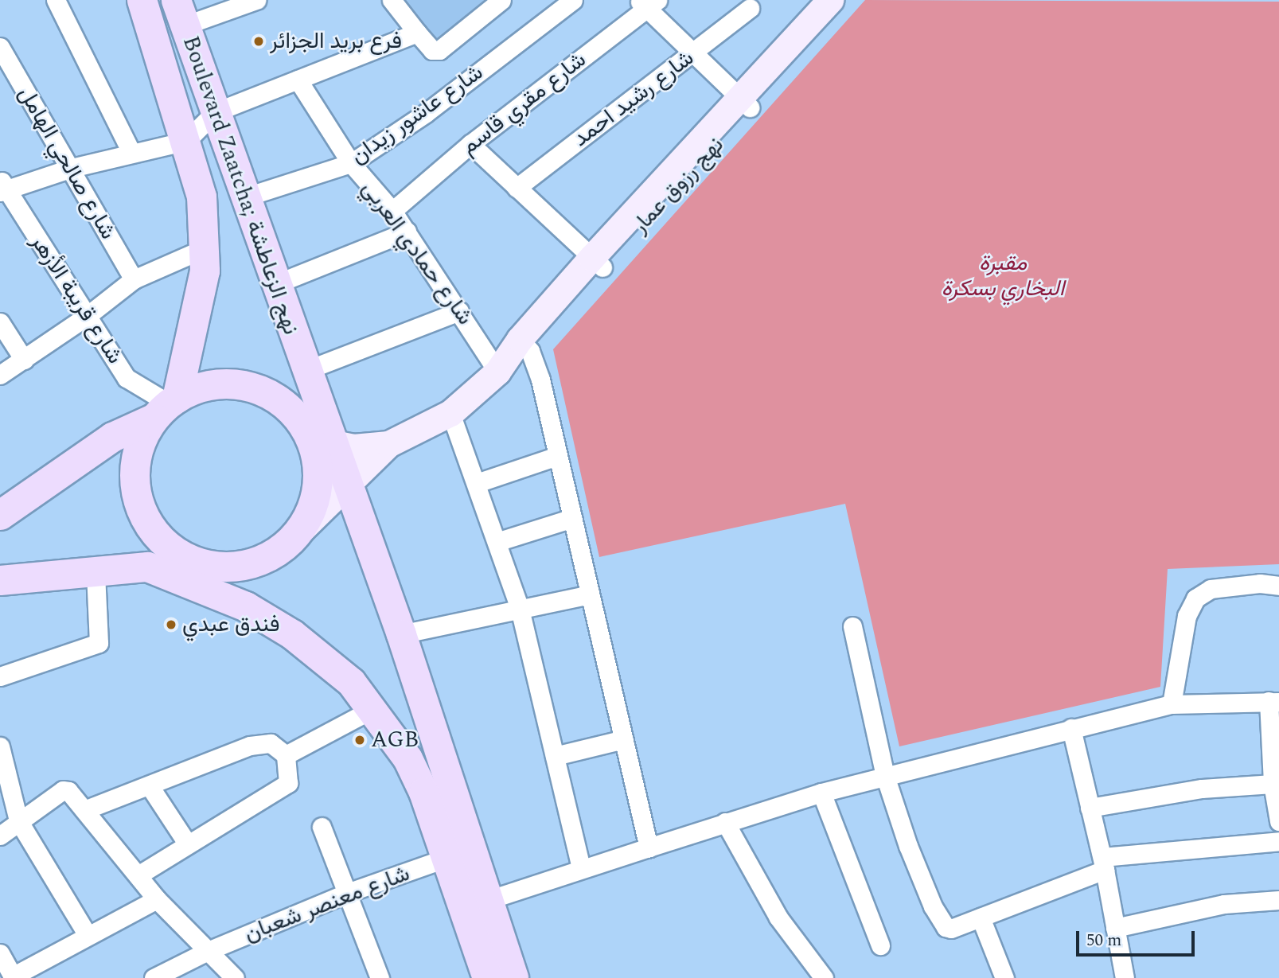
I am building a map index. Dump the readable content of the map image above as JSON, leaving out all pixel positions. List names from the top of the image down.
{
  "streets": {
    "main road": ["Boulevard Zaatcha; نهج الزعاطشة", "نهج رزوق عمار"],
    "street": [
      "شارع رشيد احمد",
      "شارع مقري قاسم",
      "شارع عاشور زيدان",
      "شارع صالحي الهامل",
      "شارع حمادي العربي",
      "شارع قريبة الأزهر",
      "شارع معنصر شعبان"
    ]
  },
  "crossings": [
    ["شارع مقري قاسم", "شارع حمادي العربي"],
    ["شارع عاشور زيدان", "Boulevard Zaatcha; نهج الزعاطشة"],
    ["شارع عاشور زيدان", "شارع حمادي العربي"],
    ["Boulevard Zaatcha; نهج الزعاطشة", "شارع قريبة الأزهر"],
    ["نهج رزوق عمار", "شارع حمادي العربي"]
  ],
  "parks": ["مقبرة البخاري بسكرة"],
  "places": ["فرع بريد الجزائر", "فندق عبدي", "AGB"],
  "scale_bar": "50 m"
}
